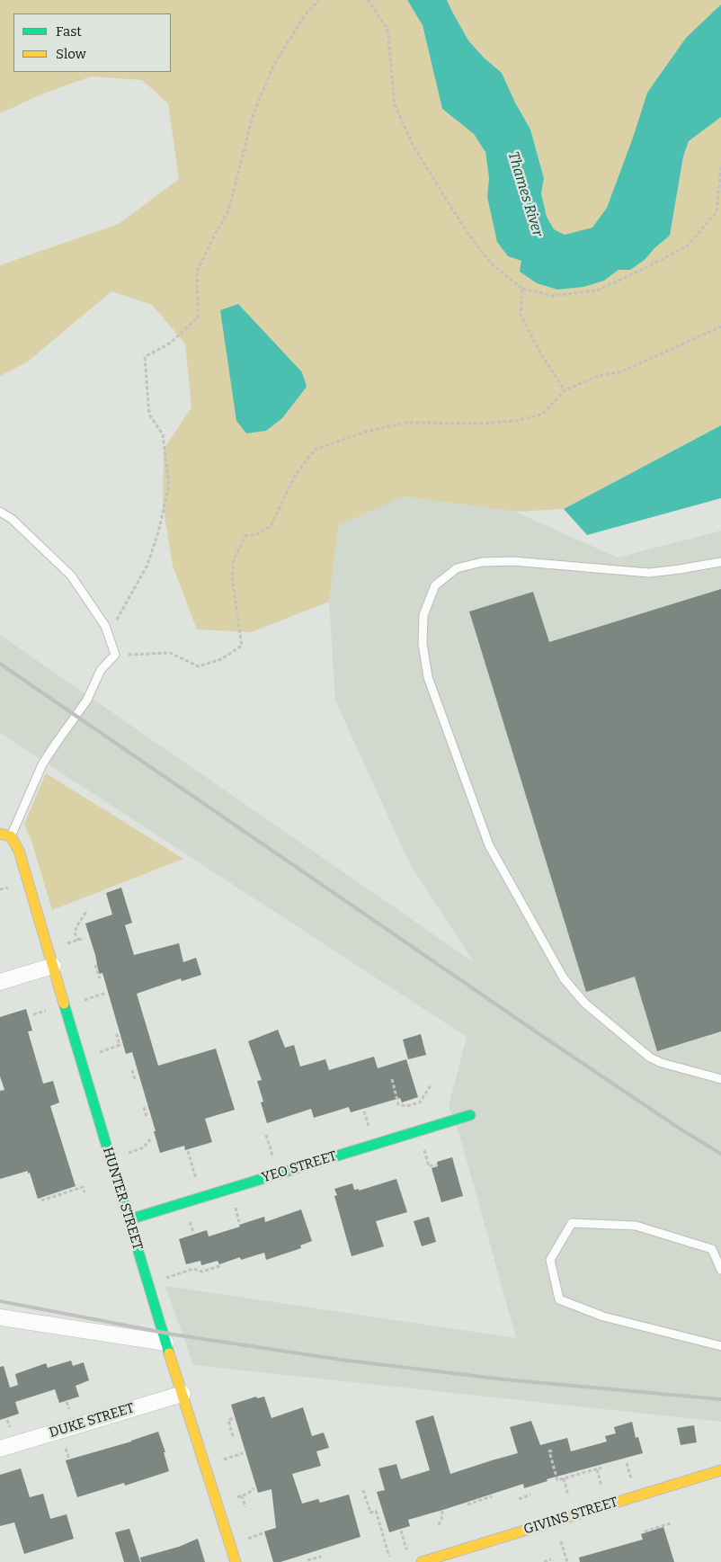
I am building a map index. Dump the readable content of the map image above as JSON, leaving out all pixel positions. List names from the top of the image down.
{
  "streets": {
    "street": [
      "YEO STREET",
      "HUNTER STREET",
      "DUKE STREET",
      "GIVINS STREET"
    ]
  },
  "crossings": [
    ["YEO STREET", "HUNTER STREET"],
    ["HUNTER STREET", "DUKE STREET"]
  ],
  "water": ["Thames River"],
  "legend": ["Fast", "Slow"]
}
